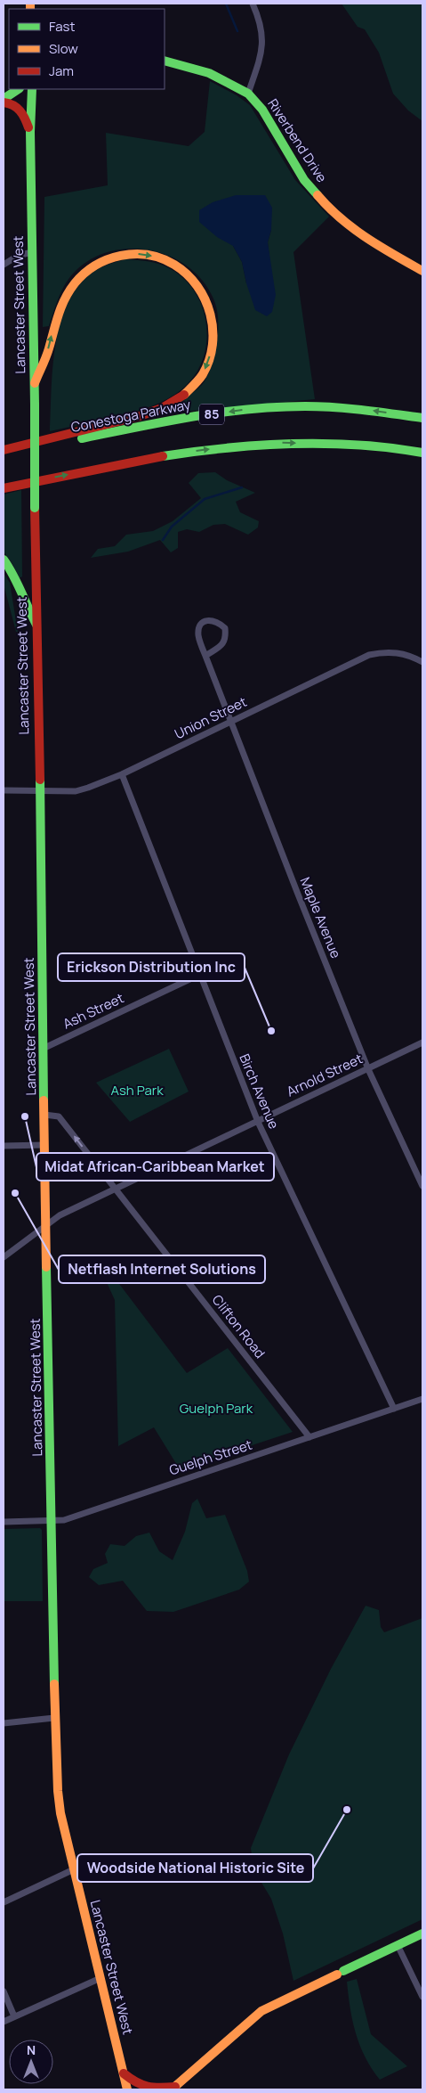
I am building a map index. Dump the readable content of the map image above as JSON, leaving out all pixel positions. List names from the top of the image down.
{
  "streets": {
    "main road": [
      "Riverbend Drive",
      "Lancaster Street West",
      "85",
      "Conestoga Parkway"
    ],
    "street": [
      "Union Street",
      "Maple Avenue",
      "Ash Street",
      "Arnold Street",
      "Birch Avenue",
      "Clifton Road",
      "Guelph Street"
    ]
  },
  "crossings": [
    ["Lancaster Street West", "Union Street"],
    ["Lancaster Street West", "Ash Street"],
    ["Lancaster Street West", "Arnold Street"],
    ["Lancaster Street West", "Clifton Road"],
    ["Lancaster Street West", "Guelph Street"],
    ["Union Street", "Maple Avenue"],
    ["Union Street", "Birch Avenue"],
    ["Maple Avenue", "Arnold Street"],
    ["Ash Street", "Birch Avenue"],
    ["Arnold Street", "Birch Avenue"],
    ["Arnold Street", "Clifton Road"],
    ["Birch Avenue", "Guelph Street"],
    ["Clifton Road", "Guelph Street"]
  ],
  "parks": ["Ash Park", "Guelph Park"],
  "places": [
    "Erickson Distribution Inc",
    "Midat African-Caribbean Market",
    "Netflash Internet Solutions",
    "Woodside National Historic Site"
  ],
  "legend": ["Fast", "Slow", "Jam"],
  "north": "top"
}
